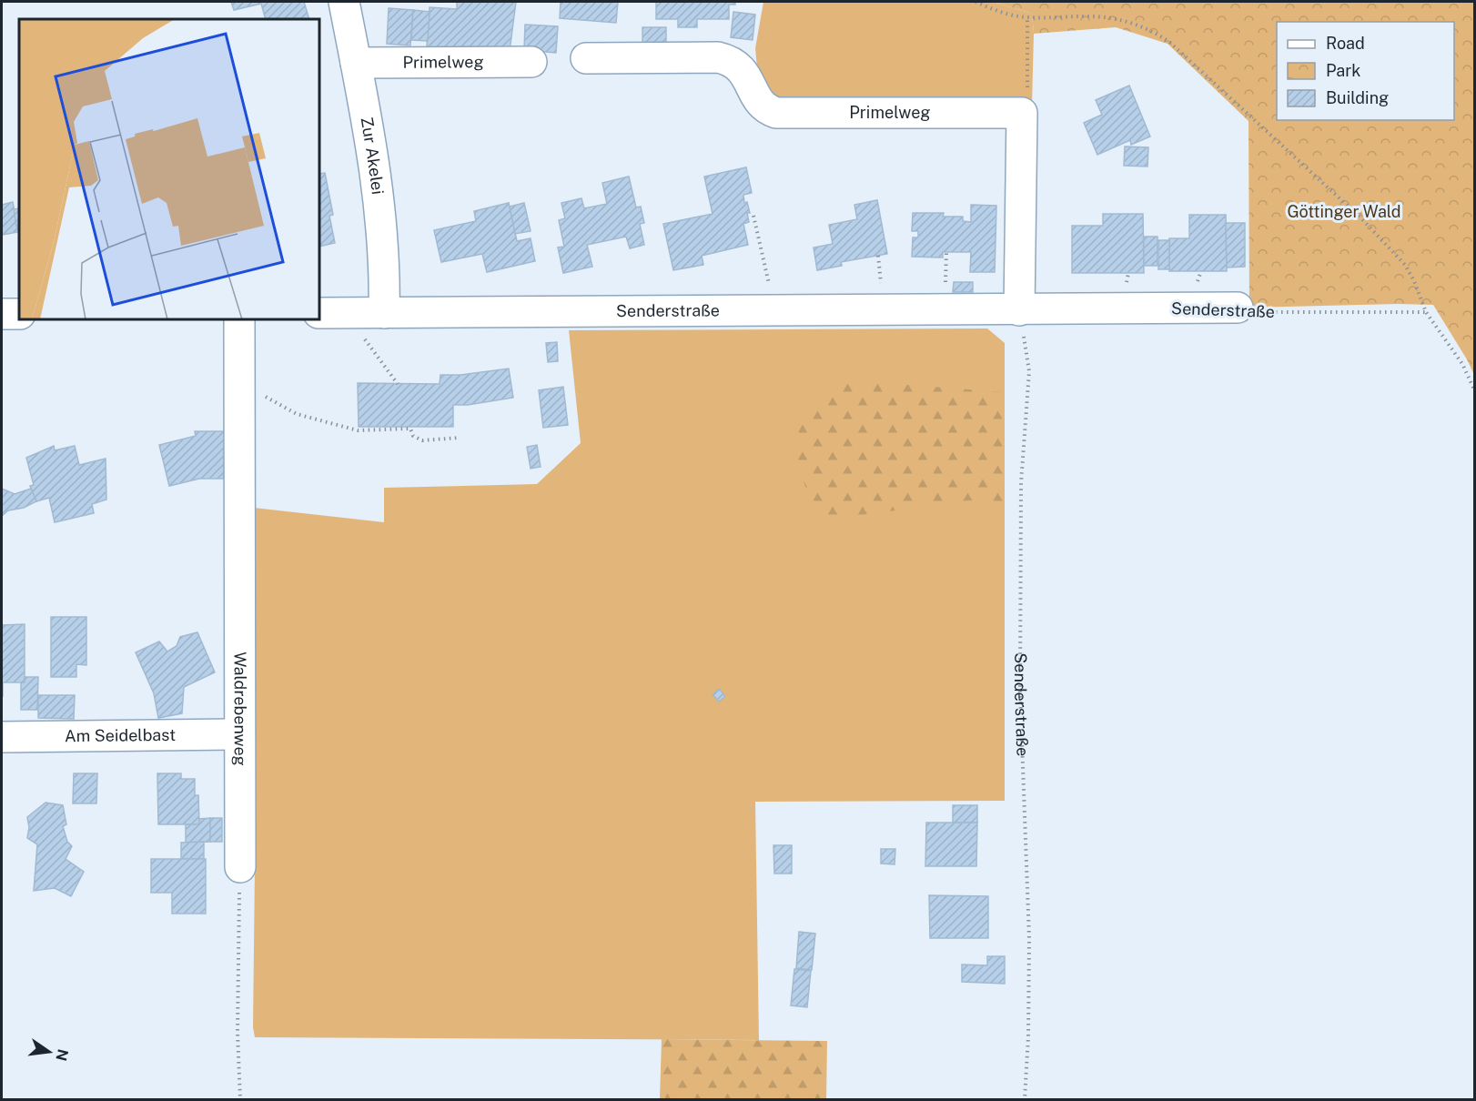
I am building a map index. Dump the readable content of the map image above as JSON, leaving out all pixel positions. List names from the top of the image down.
{
  "streets": {
    "street": [
      "Primelweg",
      "Zur Akelei",
      "Senderstraße",
      "Waldrebenweg",
      "Am Seidelbast"
    ]
  },
  "crossings": [
    ["Primelweg", "Zur Akelei"],
    ["Zur Akelei", "Senderstraße"],
    ["Waldrebenweg", "Am Seidelbast"]
  ],
  "parks": ["Göttinger Wald"],
  "legend": ["Road", "Park", "Building"],
  "north": "right"
}
